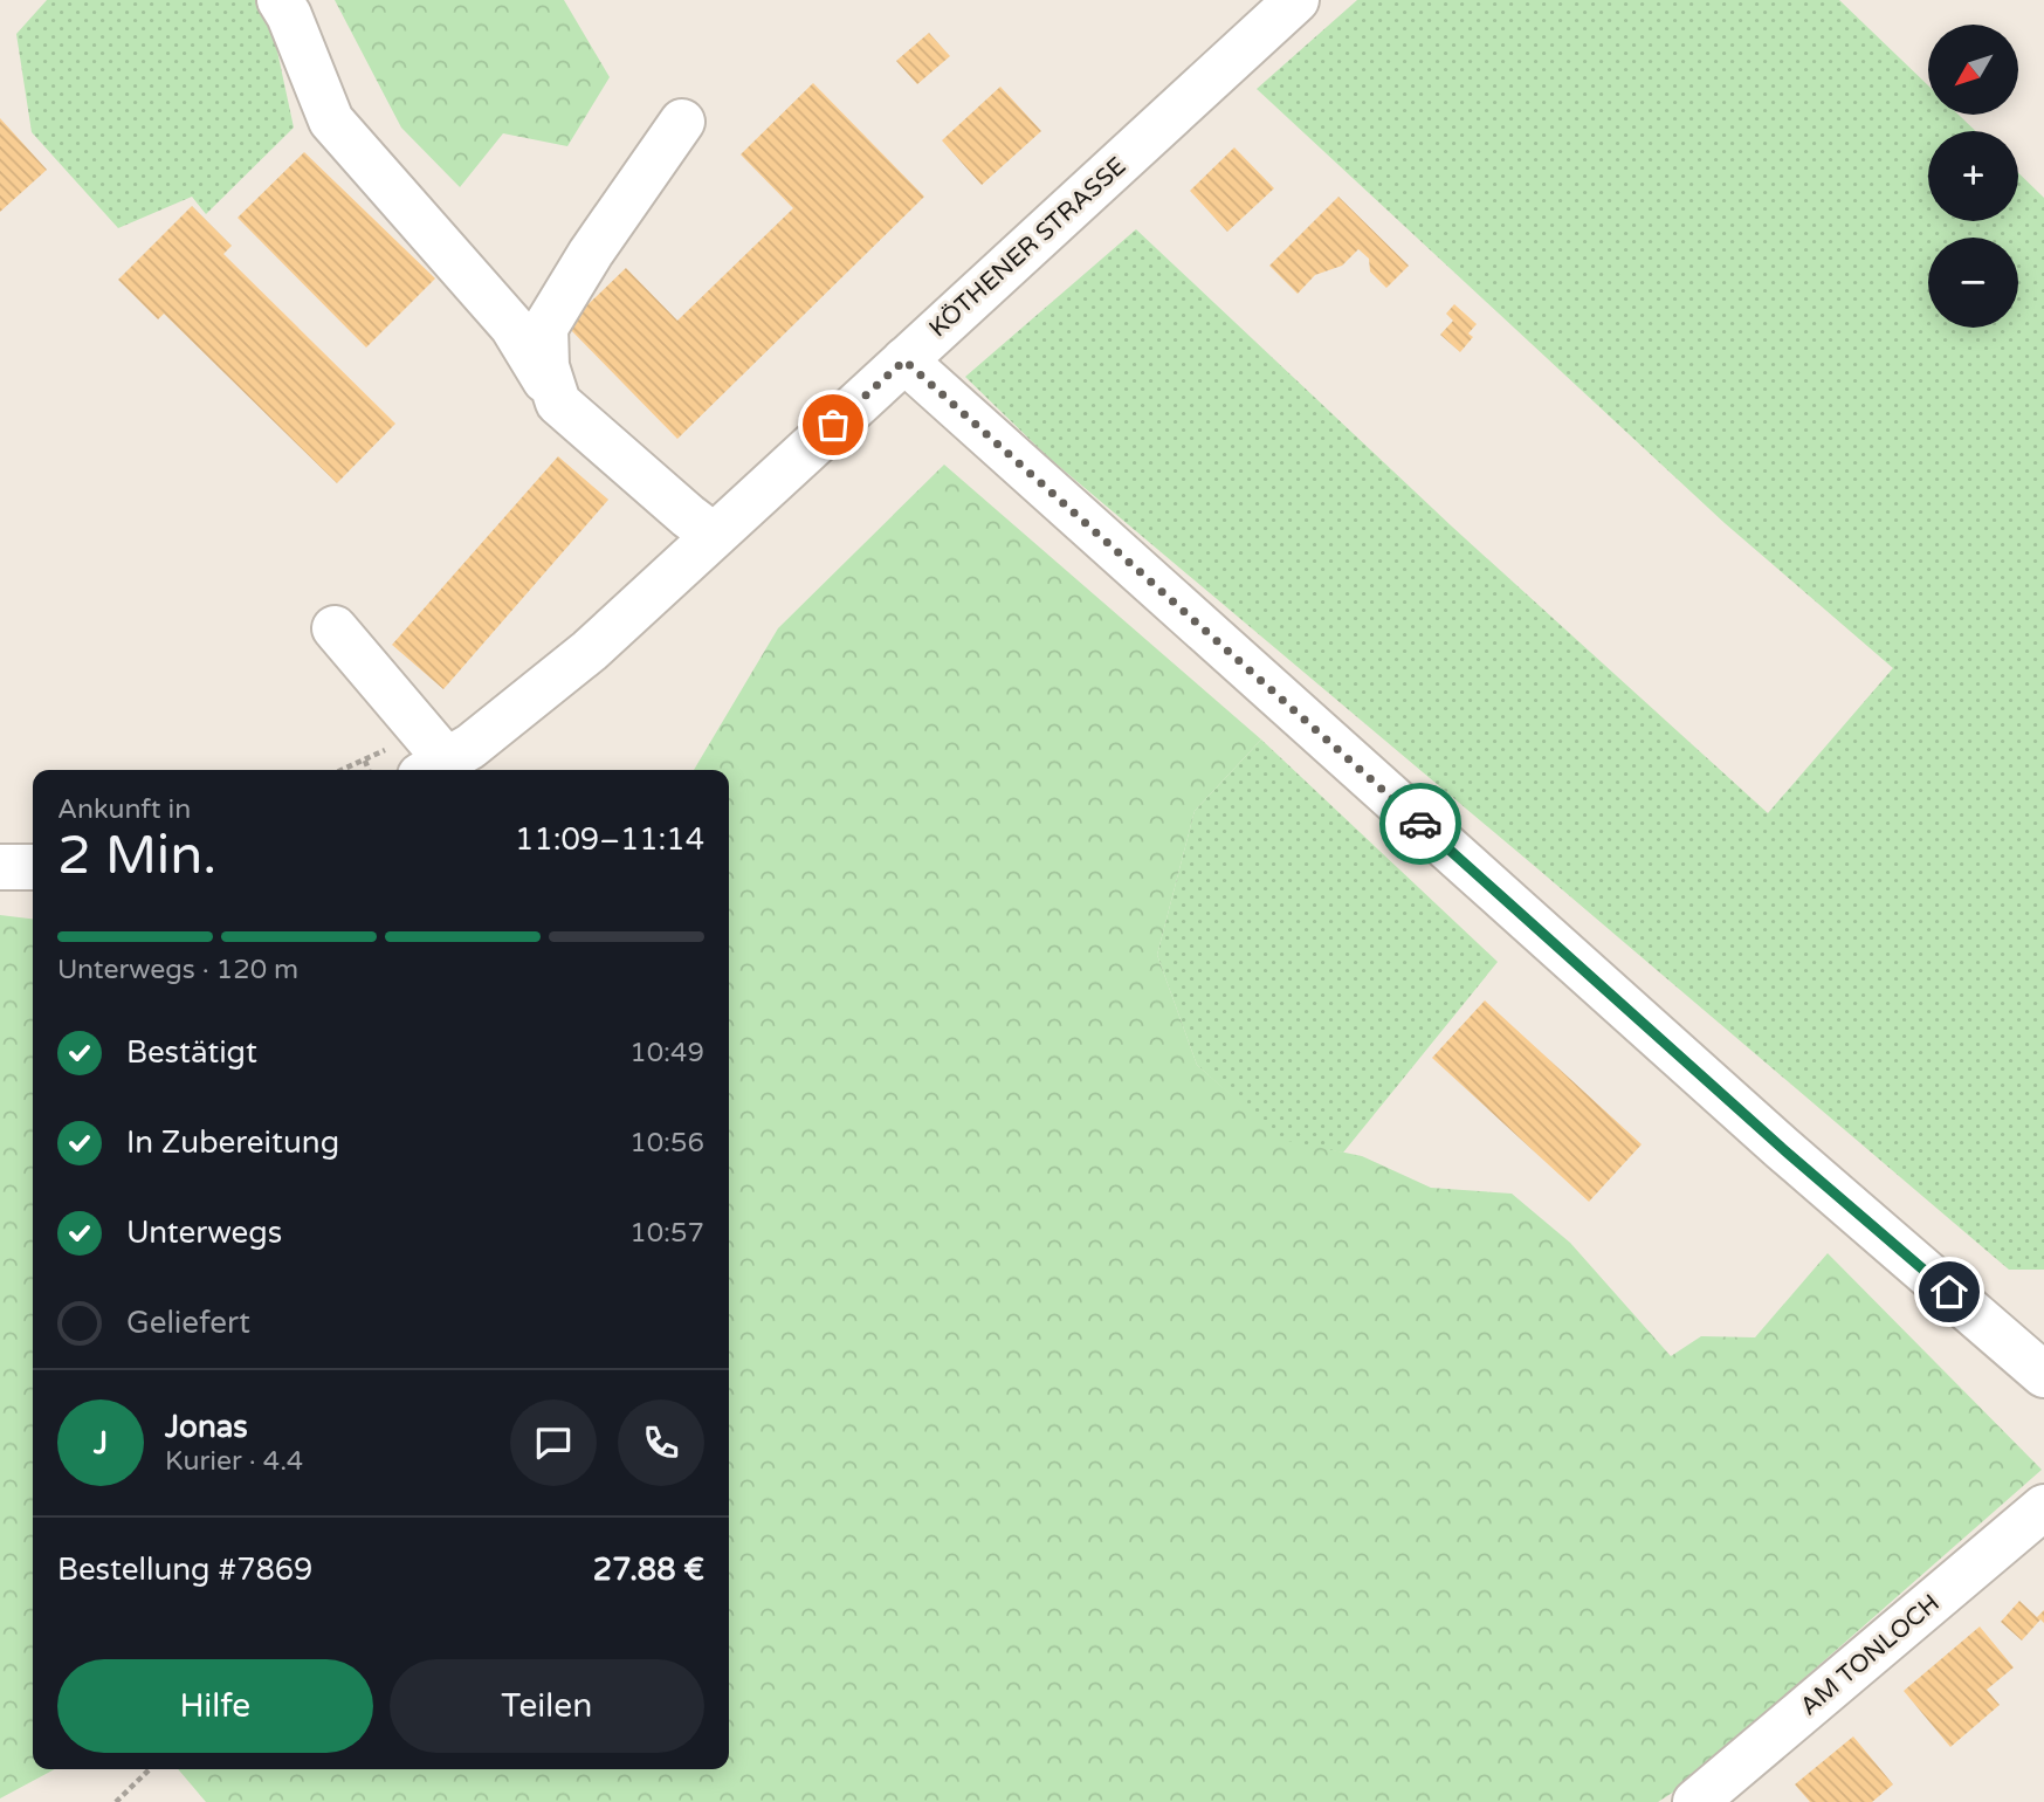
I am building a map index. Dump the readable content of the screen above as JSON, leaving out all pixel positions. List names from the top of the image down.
{
  "streets": {
    "street": ["KÖTHENER STRASSE", "AM TONLOCH"]
  },
  "north": "bottom left",
  "page": {
    "map_buttons": ["+", "−"],
    "heading": ["2 Min.", "Ankunft in", "11:09–11:14"],
    "panel": [
      "Jonas",
      "Kurier · 4.4",
      "Bestellung #7869",
      "27.88 €"
    ],
    "bar": "Unterwegs · 120 m",
    "list": [
      ["Bestätigt", "10:49"],
      ["In Zubereitung", "10:56"],
      ["Unterwegs", "10:57"],
      "Geliefert"
    ],
    "round": "J",
    "buttons": ["Hilfe", "Teilen"]
  }
}
